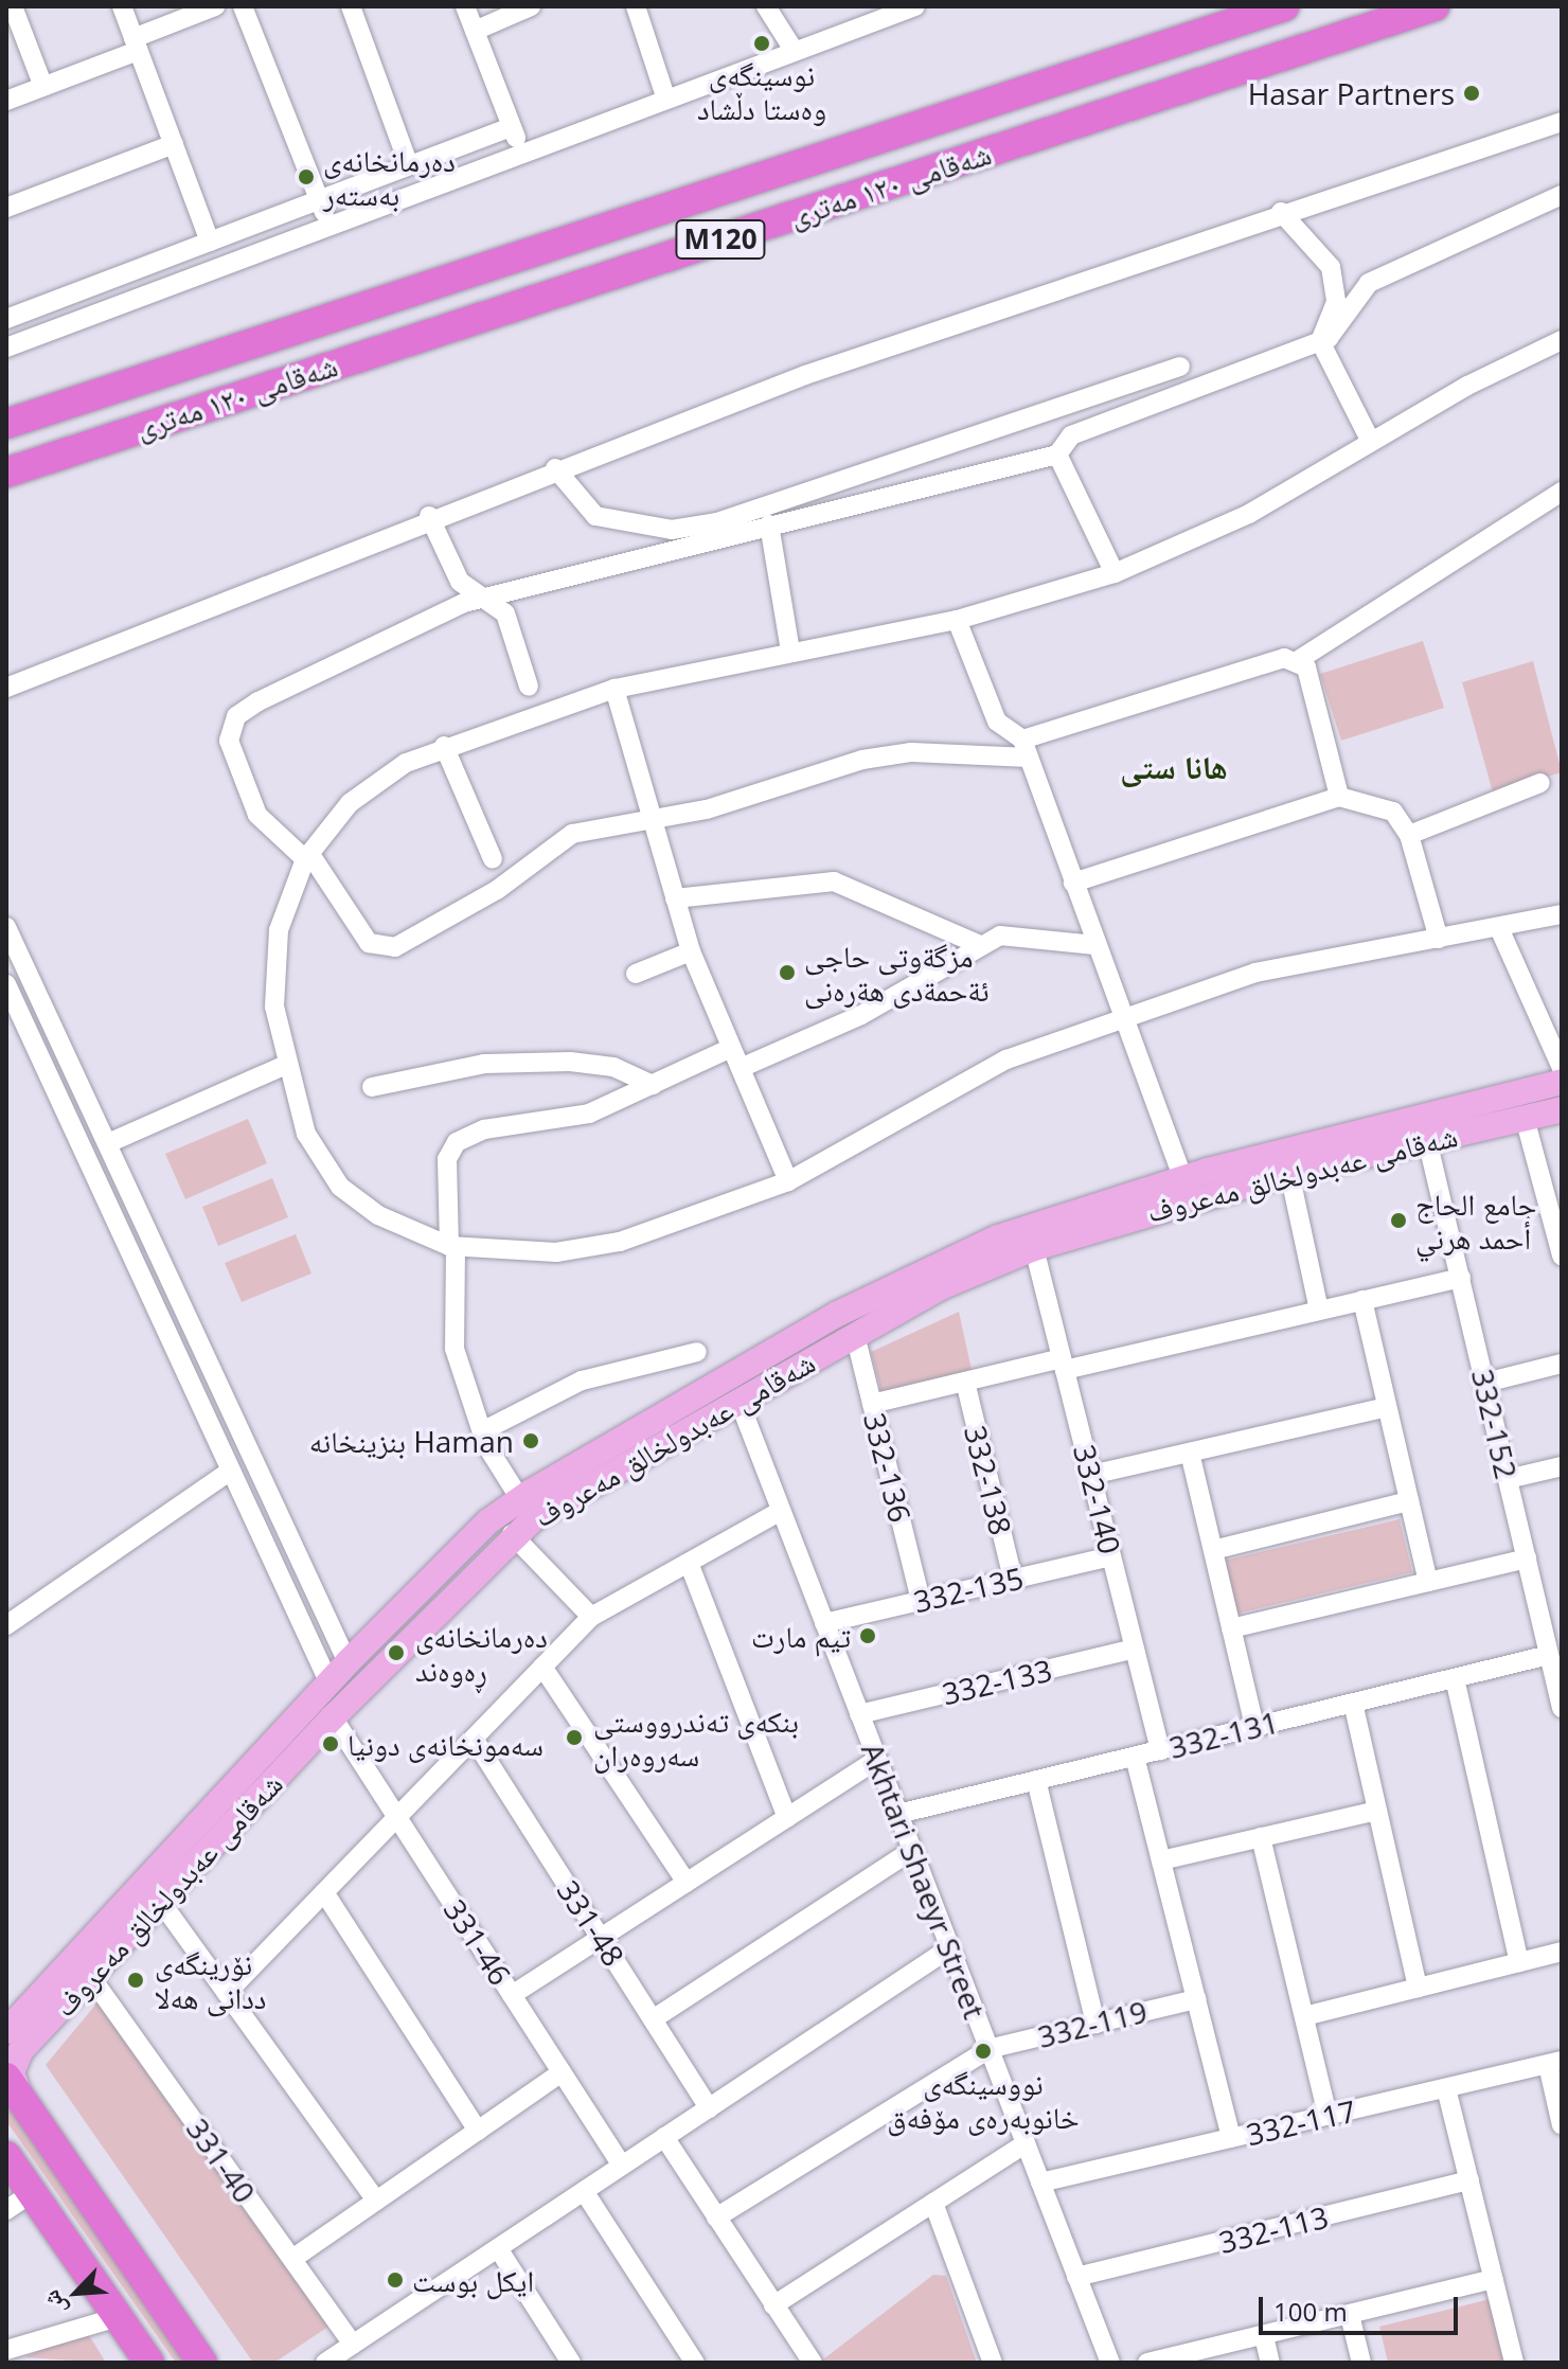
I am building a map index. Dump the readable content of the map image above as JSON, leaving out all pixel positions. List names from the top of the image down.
{
  "streets": {
    "highway": ["شەقامی ١٢٠ مەتری", "M120"],
    "main road": ["شەقامی عەبدولخالق مەعروف"],
    "street": [
      "332-152",
      "332-136",
      "332-138",
      "332-140",
      "332-135",
      "332-133",
      "332-131",
      "Akhtari Shaeyr Street",
      "331-48",
      "331-46",
      "332-119",
      "332-117",
      "331-40",
      "332-113"
    ]
  },
  "crossings": [
    ["شەقامی عەبدولخالق مەعروف", "332-152"],
    ["شەقامی عەبدولخالق مەعروف", "332-136"],
    ["شەقامی عەبدولخالق مەعروف", "332-140"],
    ["شەقامی عەبدولخالق مەعروف", "Akhtari Shaeyr Street"],
    ["شەقامی عەبدولخالق مەعروف", "331-46"],
    ["شەقامی عەبدولخالق مەعروف", "331-40"],
    ["332-152", "332-131"],
    ["332-136", "332-135"],
    ["332-138", "332-135"],
    ["332-140", "332-135"],
    ["332-140", "332-133"],
    ["332-140", "332-131"],
    ["332-135", "Akhtari Shaeyr Street"],
    ["332-133", "Akhtari Shaeyr Street"],
    ["332-131", "Akhtari Shaeyr Street"],
    ["Akhtari Shaeyr Street", "332-119"],
    ["Akhtari Shaeyr Street", "332-117"],
    ["Akhtari Shaeyr Street", "332-113"]
  ],
  "districts": ["هانا ستى"],
  "places": [
    "نوسینگەی وەستا دڵشاد",
    "Hasar Partners",
    "دەرمانخانەی بەستەر",
    "مزگةوتی حاجی ئةحمةدی هةرەنی",
    "جامع الحاج أحمد هرني",
    "بنزینخانە Haman",
    "تيم مارت",
    "دەرمانخانەی ڕەوەند",
    "بنکەی تەندرووستی سەروەران",
    "سەمونخانەی دونیا",
    "نۆرینگەی ددانی هەلا",
    "نووسینگەی خانوبەرەی مۆفەق",
    "ايكل بوست"
  ],
  "scale_bar": "100 m",
  "north": "bottom left"
}
